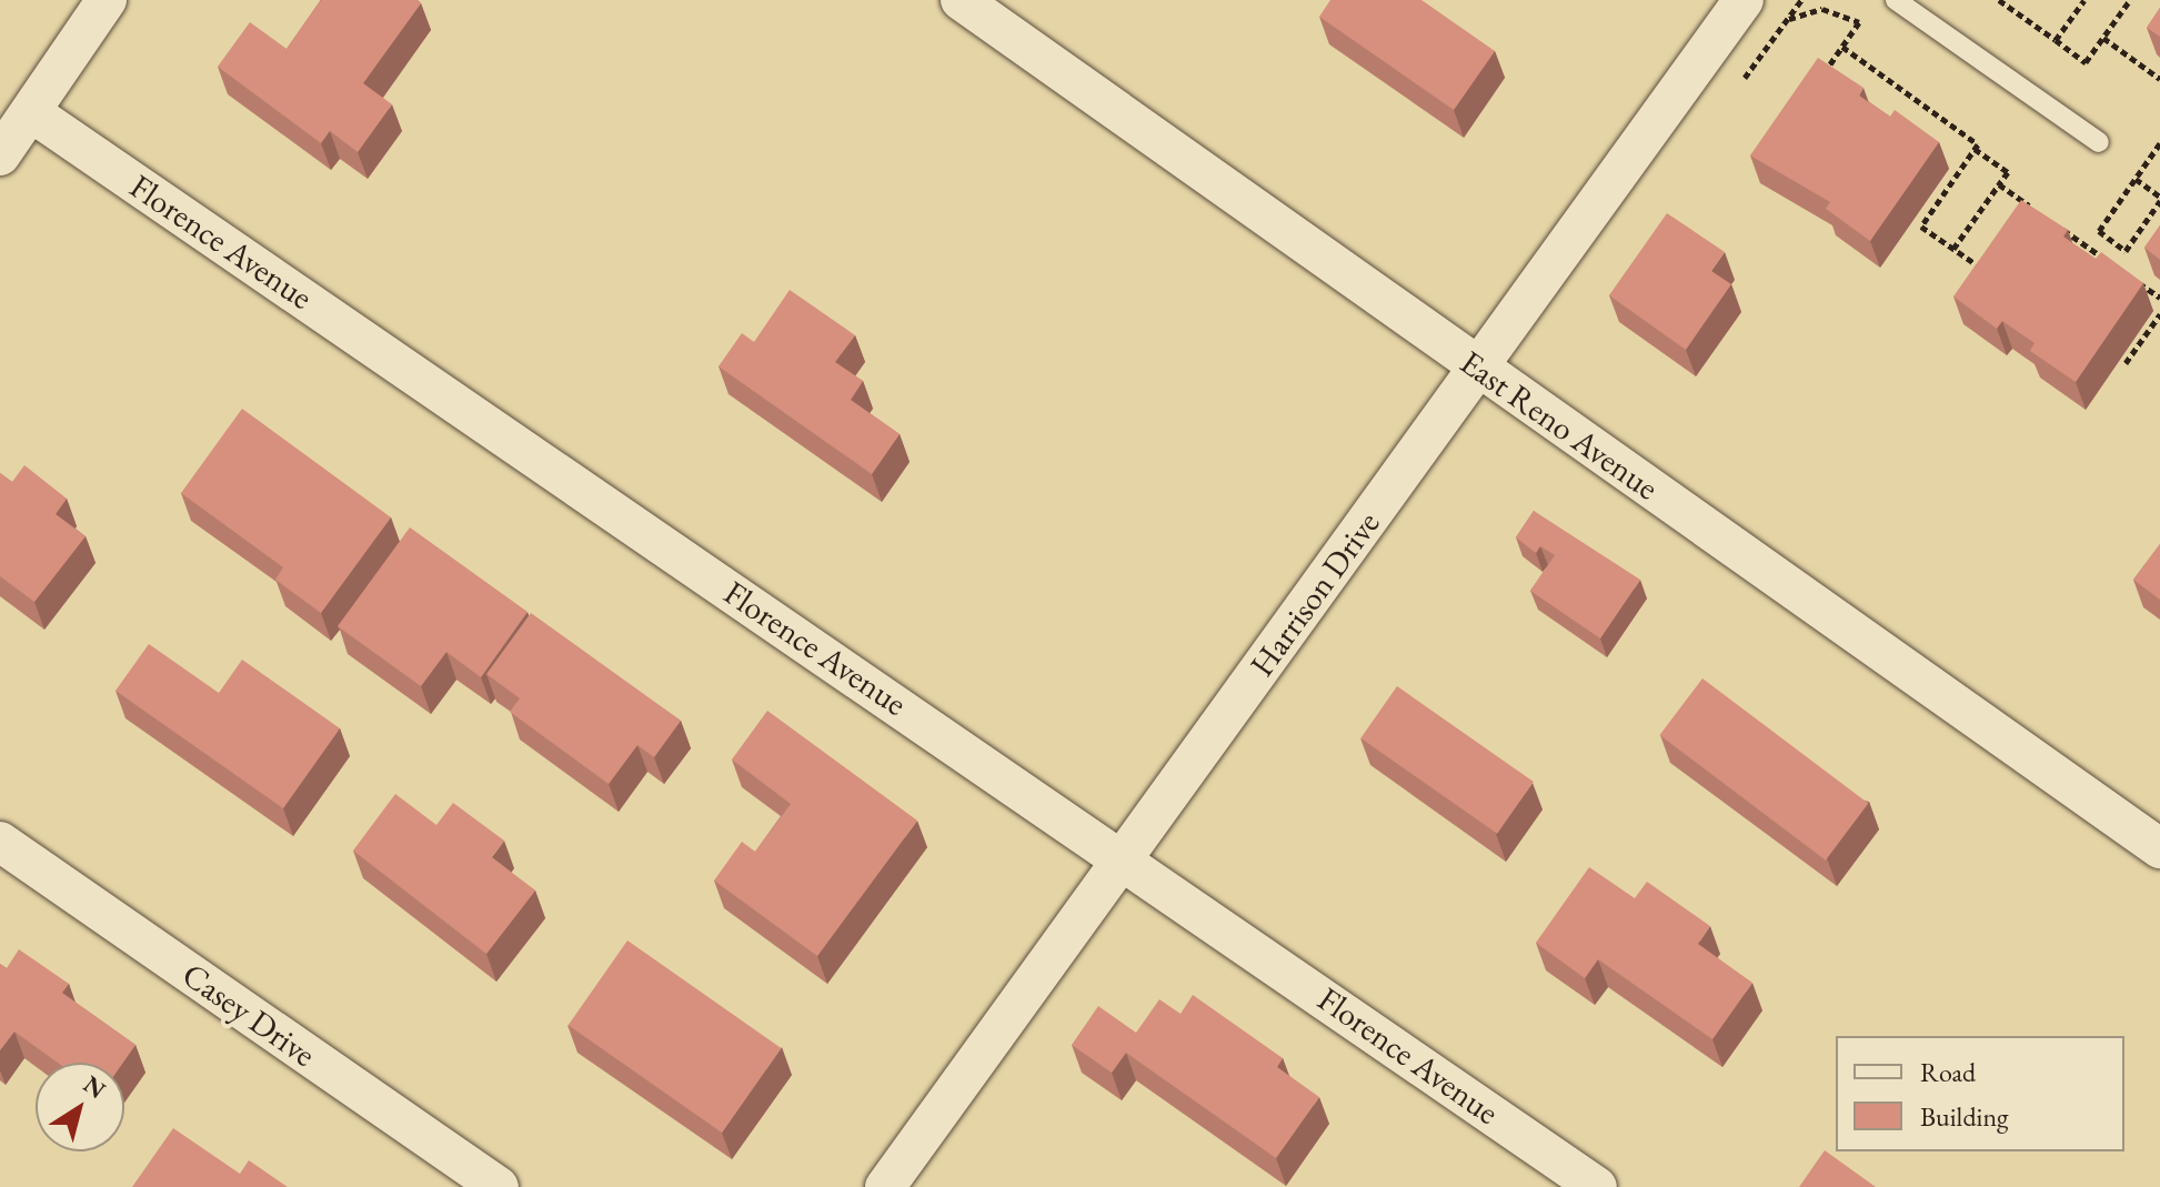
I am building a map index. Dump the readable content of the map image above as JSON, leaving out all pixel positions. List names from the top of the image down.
{
  "streets": {
    "street": [
      "Florence Avenue",
      "East Reno Avenue",
      "Harrison Drive",
      "Casey Drive"
    ]
  },
  "crossings": [
    ["Florence Avenue", "Harrison Drive"],
    ["East Reno Avenue", "Harrison Drive"]
  ],
  "legend": ["Road", "Building"],
  "north": "top right"
}
